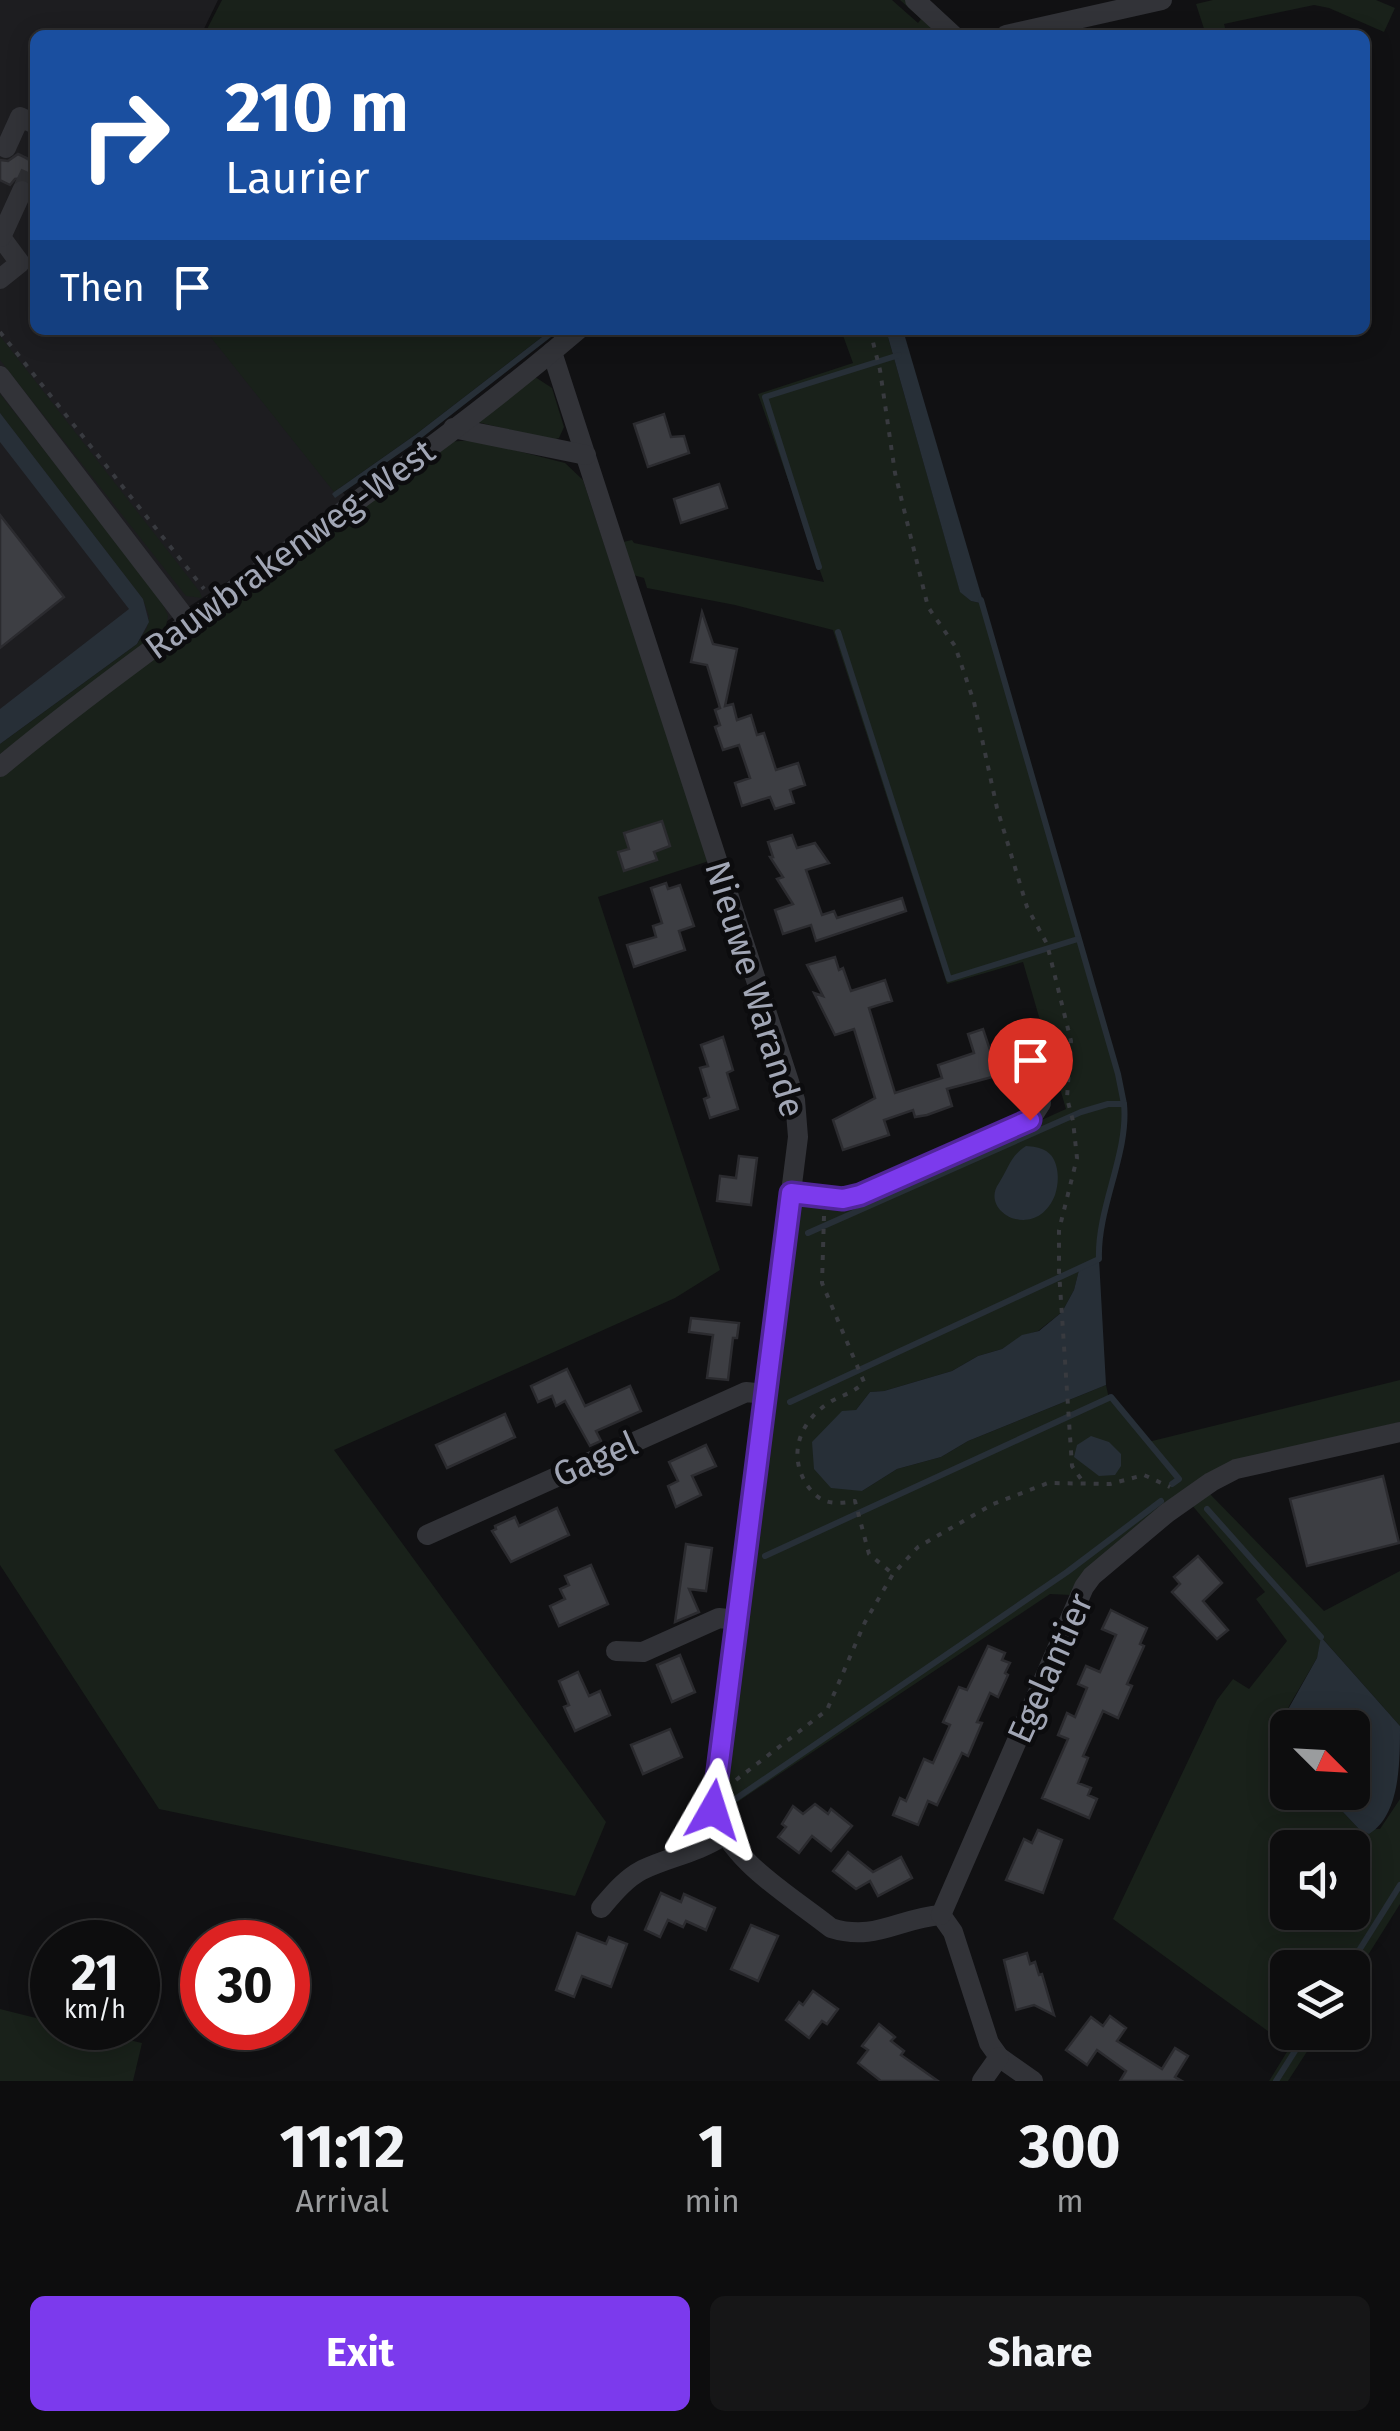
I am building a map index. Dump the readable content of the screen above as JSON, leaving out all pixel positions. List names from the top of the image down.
{
  "streets": {
    "street": [
      "Rauwbrakenweg-West",
      "Nieuwe Warande",
      "Gagel",
      "Egelantier"
    ]
  },
  "crossings": [
    ["Rauwbrakenweg-West", "Nieuwe Warande"],
    ["Nieuwe Warande", "Gagel"]
  ],
  "north": "bottom right",
  "page": {
    "turn": ["210 m", "Laurier"],
    "then": "Then",
    "speed": "21 km/h",
    "limit": "30",
    "eta": [
      "11:12",
      "Arrival",
      "1",
      "min",
      "300",
      "m"
    ],
    "buttons": ["Exit", "Share"]
  }
}
